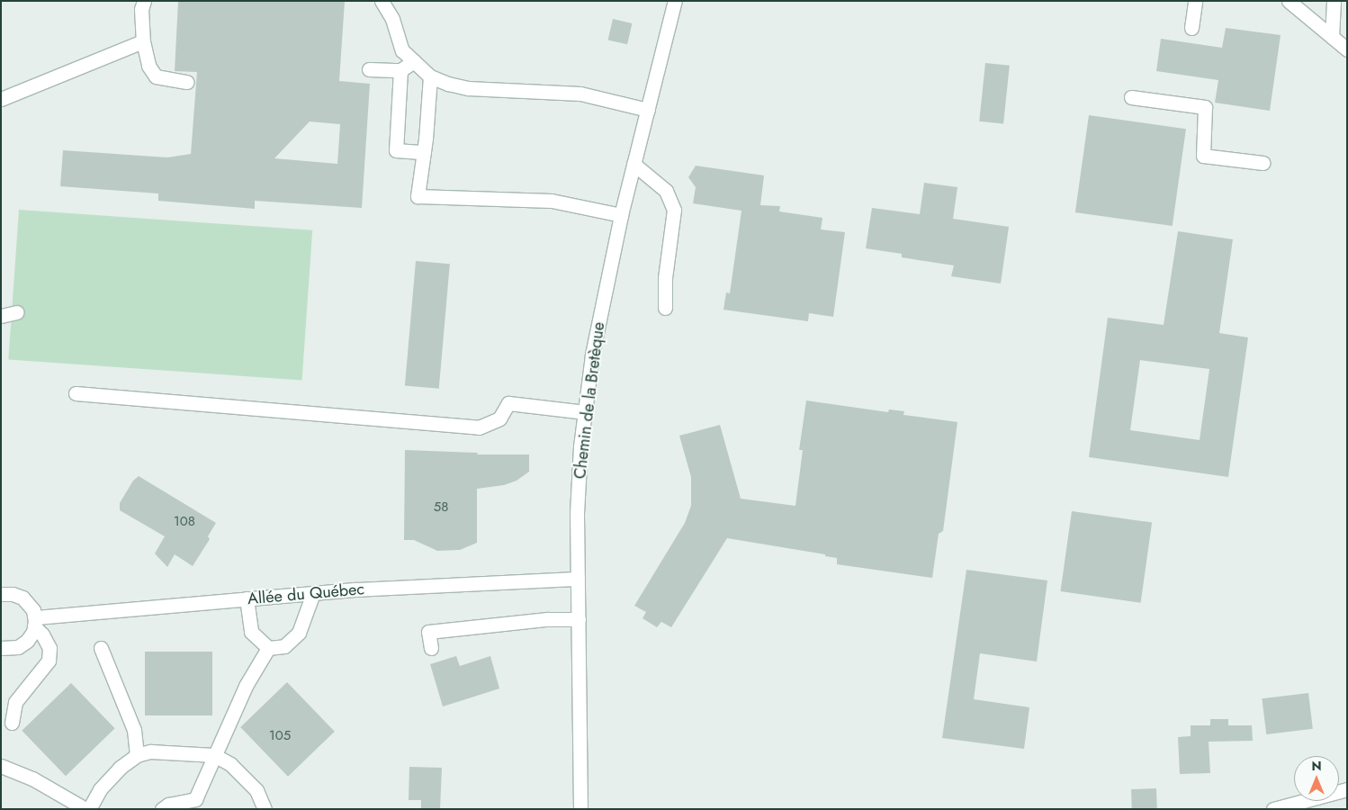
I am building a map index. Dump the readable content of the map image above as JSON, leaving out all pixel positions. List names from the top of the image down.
{
  "streets": {
    "street": ["Chemin de la Bretèque", "Allée du Québec"]
  },
  "crossings": [
    ["Chemin de la Bretèque", "Allée du Québec"]
  ],
  "house_numbers": ["58", "108", "105"],
  "north": "top"
}
